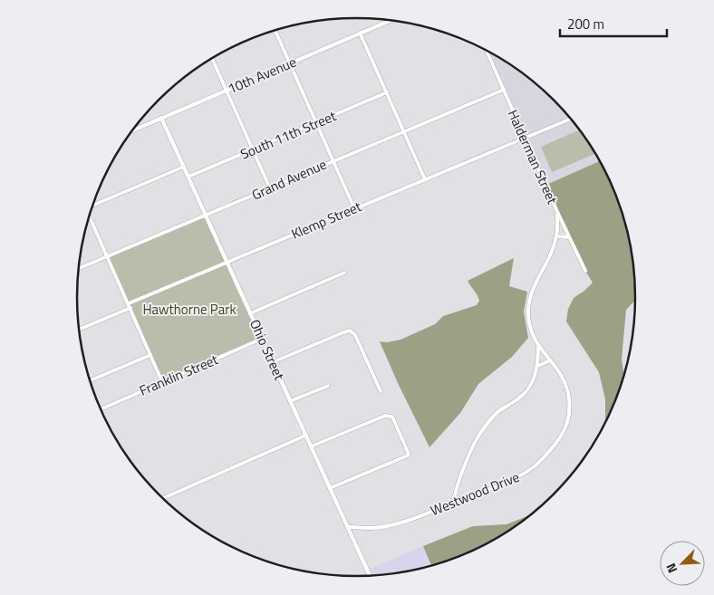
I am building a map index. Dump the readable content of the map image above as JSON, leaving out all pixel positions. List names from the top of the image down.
{
  "streets": {
    "street": [
      "10th Avenue",
      "South 11th Street",
      "Halderman Street",
      "Grand Avenue",
      "Klemp Street",
      "Ohio Street",
      "Franklin Street",
      "Westwood Drive"
    ]
  },
  "crossings": [
    ["10th Avenue", "Ohio Street"],
    ["South 11th Street", "Ohio Street"],
    ["Halderman Street", "Grand Avenue"],
    ["Halderman Street", "Klemp Street"],
    ["Halderman Street", "Westwood Drive"],
    ["Grand Avenue", "Ohio Street"],
    ["Klemp Street", "Ohio Street"],
    ["Ohio Street", "Franklin Street"],
    ["Ohio Street", "Westwood Drive"]
  ],
  "parks": ["Hawthorne Park"],
  "scale_bar": "200 m",
  "north": "bottom left"
}
